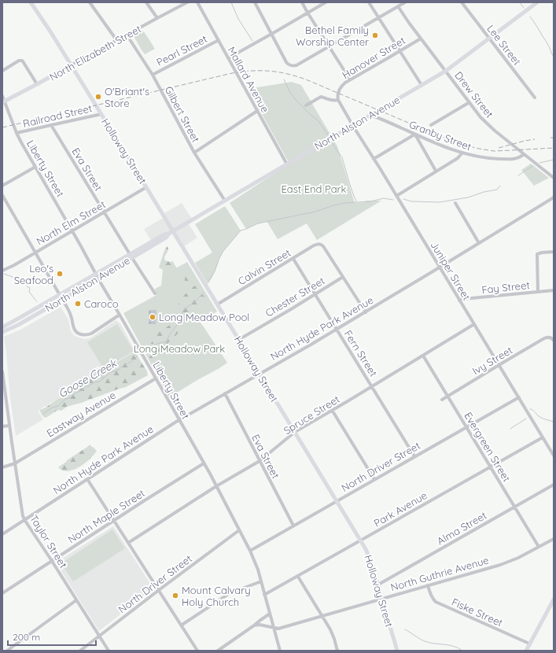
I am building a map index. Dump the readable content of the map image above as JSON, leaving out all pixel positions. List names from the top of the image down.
{
  "streets": {
    "main road": ["North Elizabeth Street", "North Alston Avenue", "Holloway Street"],
    "street": [
      "Lee Street",
      "Pearl Street",
      "Hanover Street",
      "Mallard Avenue",
      "Drew Street",
      "Gilbert Street",
      "Railroad Street",
      "Granby Street",
      "Liberty Street",
      "Eva Street",
      "North Elm Street",
      "Calvin Street",
      "Juniper Street",
      "Fay Street",
      "Chester Street",
      "North Hyde Park Avenue",
      "Fern Street",
      "Ivy Street",
      "Eastway Avenue",
      "Spruce Street",
      "Evergreen Street",
      "North Driver Street",
      "Park Avenue",
      "North Maple Street",
      "Alma Street",
      "Taylor Street",
      "North Guthrie Avenue",
      "Fiske Street"
    ]
  },
  "crossings": [
    ["Lee Street", "North Alston Avenue"],
    ["Pearl Street", "Mallard Avenue"],
    ["Pearl Street", "Gilbert Street"],
    ["North Elizabeth Street", "Gilbert Street"],
    ["North Elizabeth Street", "Holloway Street"],
    ["North Elizabeth Street", "Liberty Street"],
    ["Hanover Street", "Drew Street"],
    ["Hanover Street", "Juniper Street"],
    ["Mallard Avenue", "North Alston Avenue"],
    ["Drew Street", "North Alston Avenue"],
    ["Drew Street", "Granby Street"],
    ["Gilbert Street", "North Alston Avenue"],
    ["Railroad Street", "Holloway Street"],
    ["Railroad Street", "Liberty Street"],
    ["Railroad Street", "Eva Street"],
    ["North Alston Avenue", "Granby Street"],
    ["North Alston Avenue", "Holloway Street"],
    ["North Alston Avenue", "Liberty Street"],
    ["North Alston Avenue", "Eva Street"],
    ["North Alston Avenue", "Juniper Street"],
    ["Holloway Street", "North Elm Street"],
    ["Holloway Street", "Calvin Street"],
    ["Holloway Street", "Chester Street"],
    ["Holloway Street", "North Hyde Park Avenue"],
    ["Holloway Street", "Spruce Street"],
    ["Holloway Street", "North Driver Street"],
    ["Holloway Street", "Park Avenue"],
    ["Holloway Street", "Alma Street"],
    ["Holloway Street", "North Guthrie Avenue"],
    ["Liberty Street", "North Elm Street"],
    ["Liberty Street", "North Hyde Park Avenue"],
    ["Liberty Street", "Eastway Avenue"],
    ["Liberty Street", "Spruce Street"],
    ["Liberty Street", "North Driver Street"],
    ["Liberty Street", "Park Avenue"],
    ["Liberty Street", "North Maple Street"],
    ["Liberty Street", "North Guthrie Avenue"],
    ["Eva Street", "North Elm Street"],
    ["Eva Street", "North Hyde Park Avenue"],
    ["Eva Street", "Spruce Street"],
    ["Eva Street", "North Driver Street"],
    ["Calvin Street", "Chester Street"],
    ["Calvin Street", "Fern Street"],
    ["Juniper Street", "Fay Street"],
    ["Juniper Street", "North Hyde Park Avenue"],
    ["Juniper Street", "Ivy Street"],
    ["Juniper Street", "Spruce Street"],
    ["Juniper Street", "North Driver Street"],
    ["Juniper Street", "Park Avenue"],
    ["Chester Street", "Fern Street"],
    ["North Hyde Park Avenue", "Fern Street"],
    ["North Hyde Park Avenue", "Taylor Street"],
    ["Fern Street", "Spruce Street"],
    ["Fern Street", "North Driver Street"],
    ["Ivy Street", "Evergreen Street"],
    ["Eastway Avenue", "Taylor Street"],
    ["Spruce Street", "Evergreen Street"],
    ["Evergreen Street", "North Driver Street"],
    ["Evergreen Street", "Park Avenue"],
    ["Evergreen Street", "Alma Street"],
    ["Evergreen Street", "North Guthrie Avenue"],
    ["North Driver Street", "Taylor Street"],
    ["North Maple Street", "Taylor Street"],
    ["North Guthrie Avenue", "Fiske Street"]
  ],
  "water": ["Goose Creek"],
  "parks": ["East End Park", "Long Meadow Park"],
  "places": [
    "Bethel Family Worship Center",
    "O'Briant's Store",
    "Leo's Seafood",
    "Caroco",
    "Long Meadow Pool",
    "Mount Calvary Holy Church"
  ],
  "scale_bar": "200 m"
}
